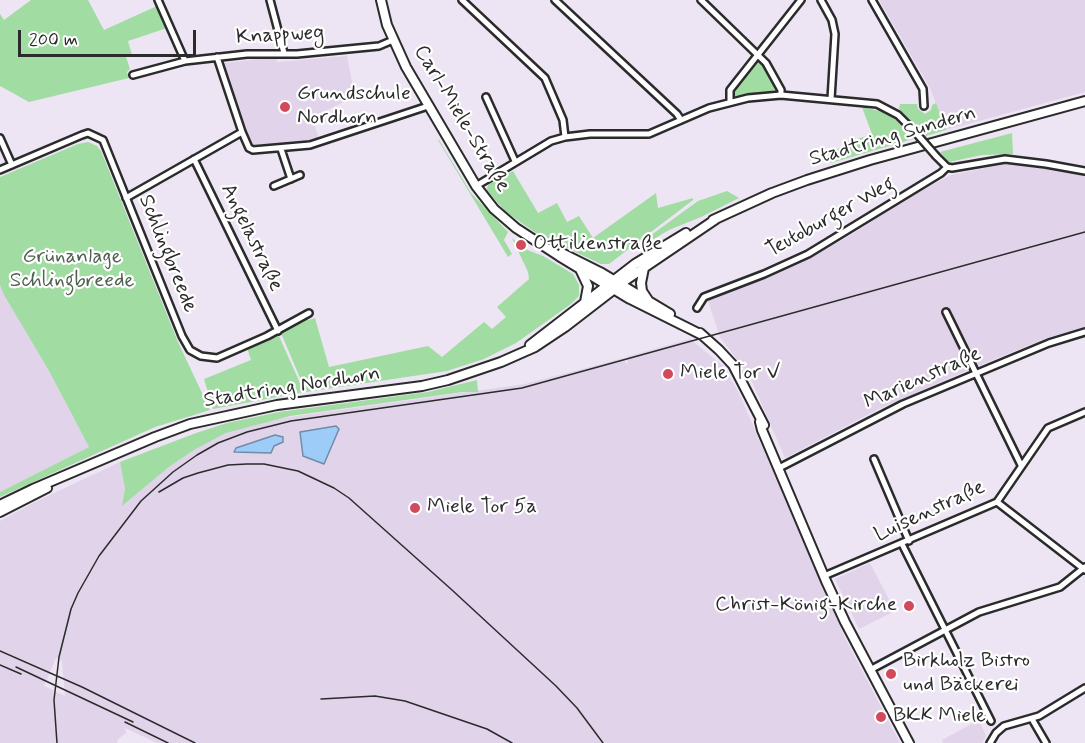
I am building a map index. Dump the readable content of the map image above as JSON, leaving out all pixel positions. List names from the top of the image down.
{
  "streets": {
    "main road": ["Carl-Miele-Straße", "Stadtring Sundern", "Stadtring Nordhorn"],
    "street": [
      "Knappweg",
      "Teutoburger Weg",
      "Angelastraße",
      "Schlingbreede",
      "Marienstraße",
      "Luisenstraße"
    ]
  },
  "crossings": [
    ["Knappweg", "Carl-Miele-Straße"],
    ["Carl-Miele-Straße", "Stadtring Sundern"],
    ["Carl-Miele-Straße", "Marienstraße"],
    ["Carl-Miele-Straße", "Stadtring Nordhorn"],
    ["Carl-Miele-Straße", "Luisenstraße"],
    ["Stadtring Sundern", "Stadtring Nordhorn"],
    ["Angelastraße", "Schlingbreede"]
  ],
  "parks": ["Grünanlage Schlingbreede"],
  "places": [
    "Grundschule Nordhorn",
    "Ottilienstraße",
    "Miele Tor V",
    "Miele Tor 5a",
    "Christ-König-Kirche",
    "Birkholz Bistro und Bäckerei",
    "BKK Miele"
  ],
  "scale_bar": "200 m"
}
